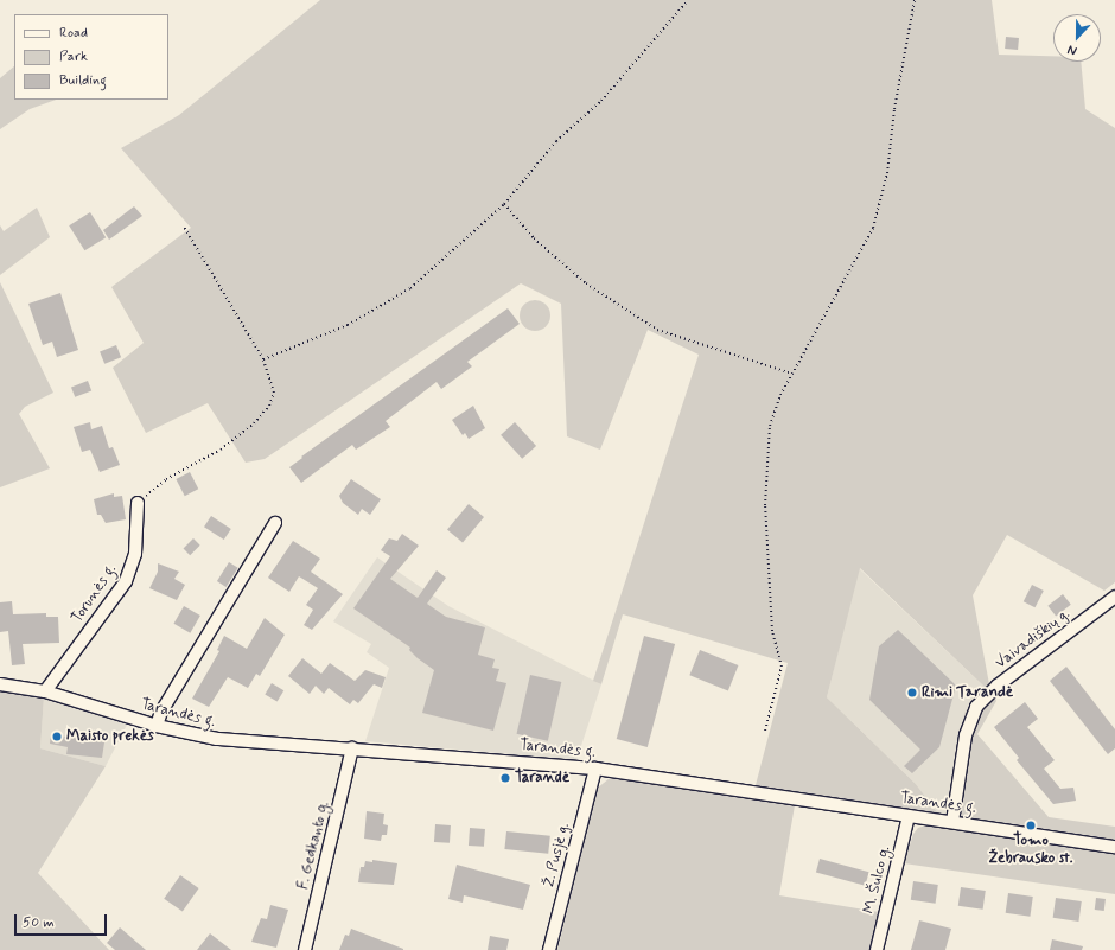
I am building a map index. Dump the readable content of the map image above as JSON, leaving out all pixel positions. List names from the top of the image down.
{
  "streets": {
    "street": [
      "Torunės g.",
      "Vaivadiškių g.",
      "Tarandės g.",
      "F. Gedkanto g.",
      "Ž. Pusjė g.",
      "M. Šulco g."
    ]
  },
  "crossings": [
    ["Torunės g.", "Tarandės g."],
    ["Vaivadiškių g.", "Tarandės g."],
    ["Tarandės g.", "F. Gedkanto g."],
    ["Tarandės g.", "Ž. Pusjė g."],
    ["Tarandės g.", "M. Šulco g."]
  ],
  "places": [
    "Rimi Tarandė",
    "Maisto prekės",
    "Tarandė",
    "Tomo Žebrausko st."
  ],
  "legend": ["Road", "Park", "Building"],
  "scale_bar": "50 m",
  "north": "bottom"
}
